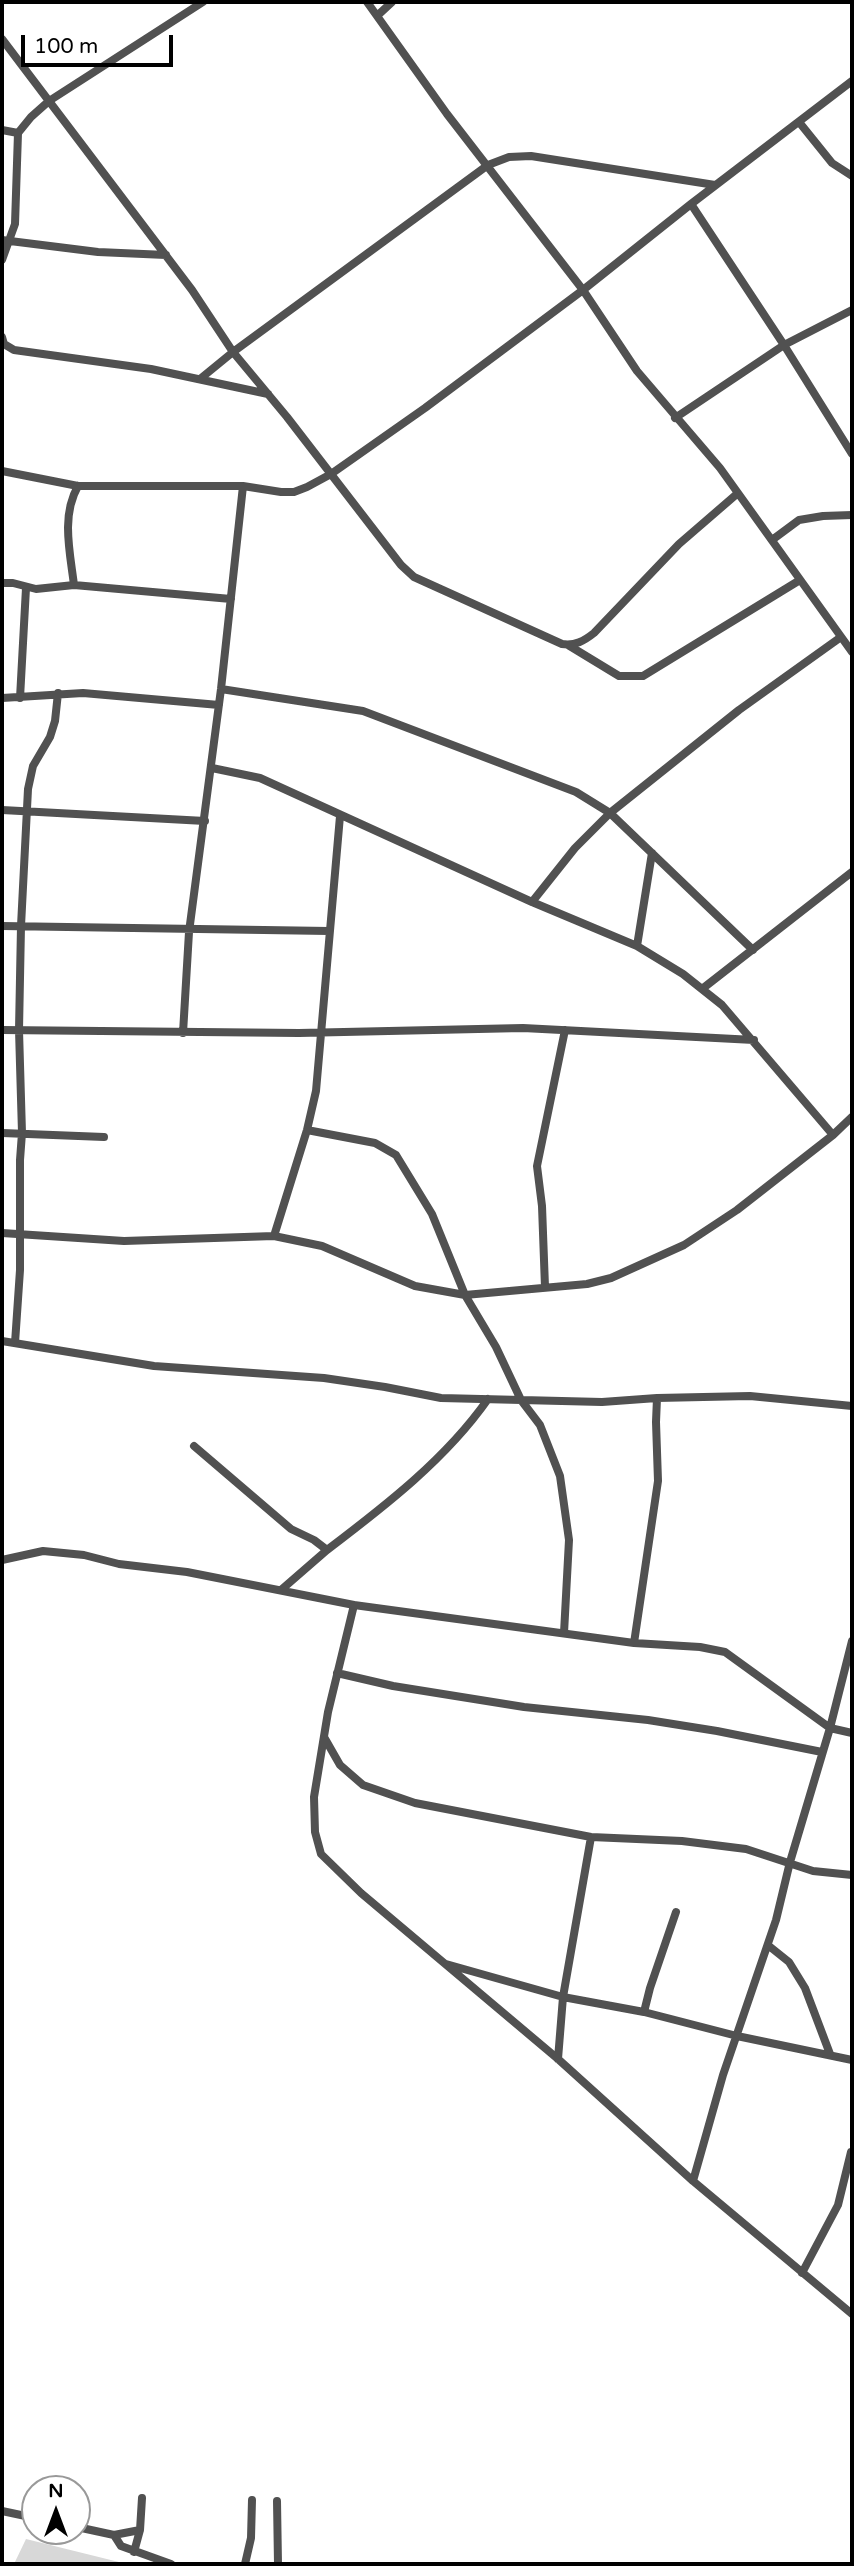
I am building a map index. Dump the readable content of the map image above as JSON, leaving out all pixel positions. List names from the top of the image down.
{
  "scale_bar": "100 m",
  "north": "top"
}
